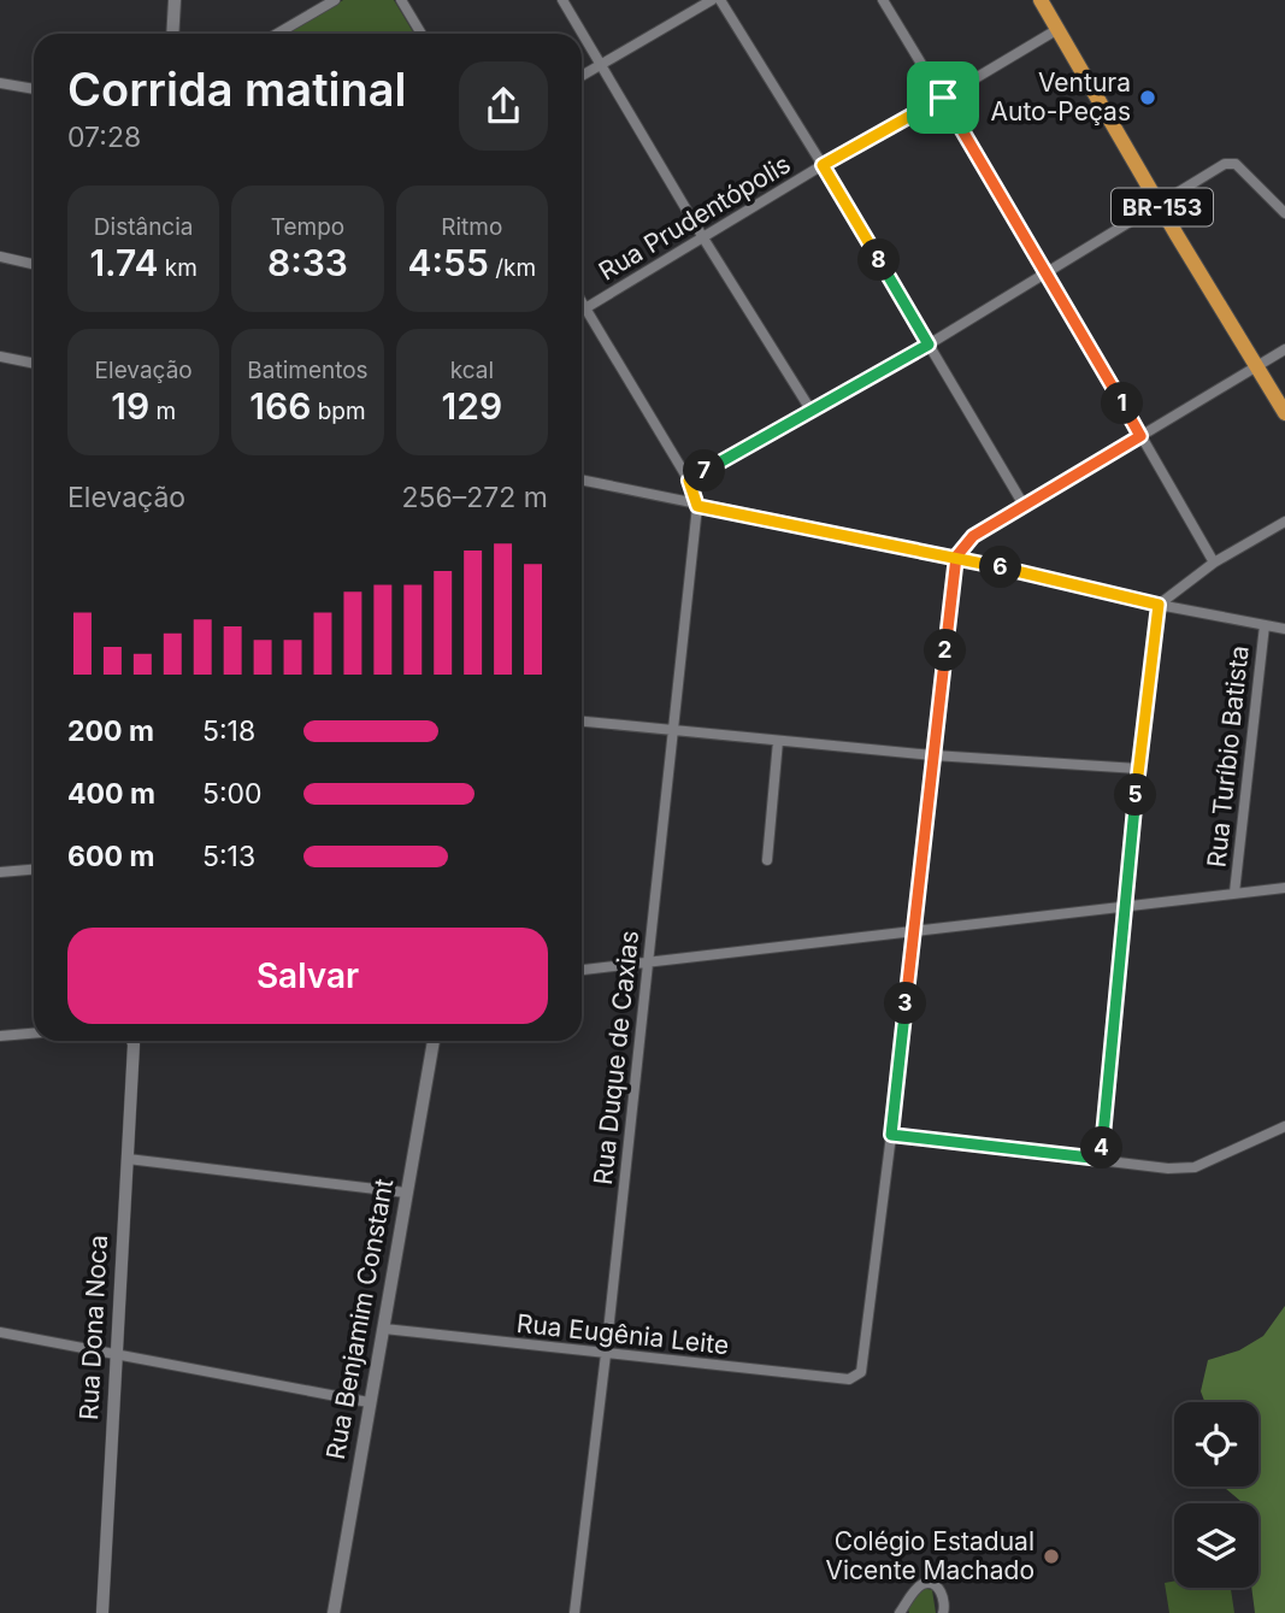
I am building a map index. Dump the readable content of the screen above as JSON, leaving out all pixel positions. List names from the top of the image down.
{
  "streets": {
    "highway": ["BR-153"],
    "main road": ["Rua Benjamim Constant"],
    "street": [
      "Rua Prudentópolis",
      "Rua Turíbio Batista",
      "Rua Duque de Caxias",
      "Rua Dona Noca",
      "Rua Eugênia Leite"
    ]
  },
  "crossings": [
    ["BR-153", "Rua Prudentópolis"],
    ["Rua Duque de Caxias", "Rua Eugênia Leite"],
    ["Rua Benjamim Constant", "Rua Eugênia Leite"]
  ],
  "places": ["Ventura Auto-Peças", "Colégio Estadual Vicente Machado"],
  "page": {
    "heading": ["Corrida matinal", "07:28"],
    "stats": [
      ["Distância", "1.74 km"],
      ["Tempo", "8:33"],
      ["Ritmo", "4:55 /km"],
      ["Elevação", "19 m"],
      ["Batimentos", "166 bpm"],
      ["kcal", "129"]
    ],
    "pins": [
      "8",
      "1",
      "7",
      "6",
      "2",
      "5",
      "3",
      "4"
    ],
    "chart": ["Elevação", "256–272 m"],
    "list": [
      {
        "name": "200 m",
        "note": "5:18"
      },
      {
        "name": "400 m",
        "note": "5:00"
      },
      {
        "name": "600 m",
        "note": "5:13"
      }
    ],
    "buttons": "Salvar"
  }
}
